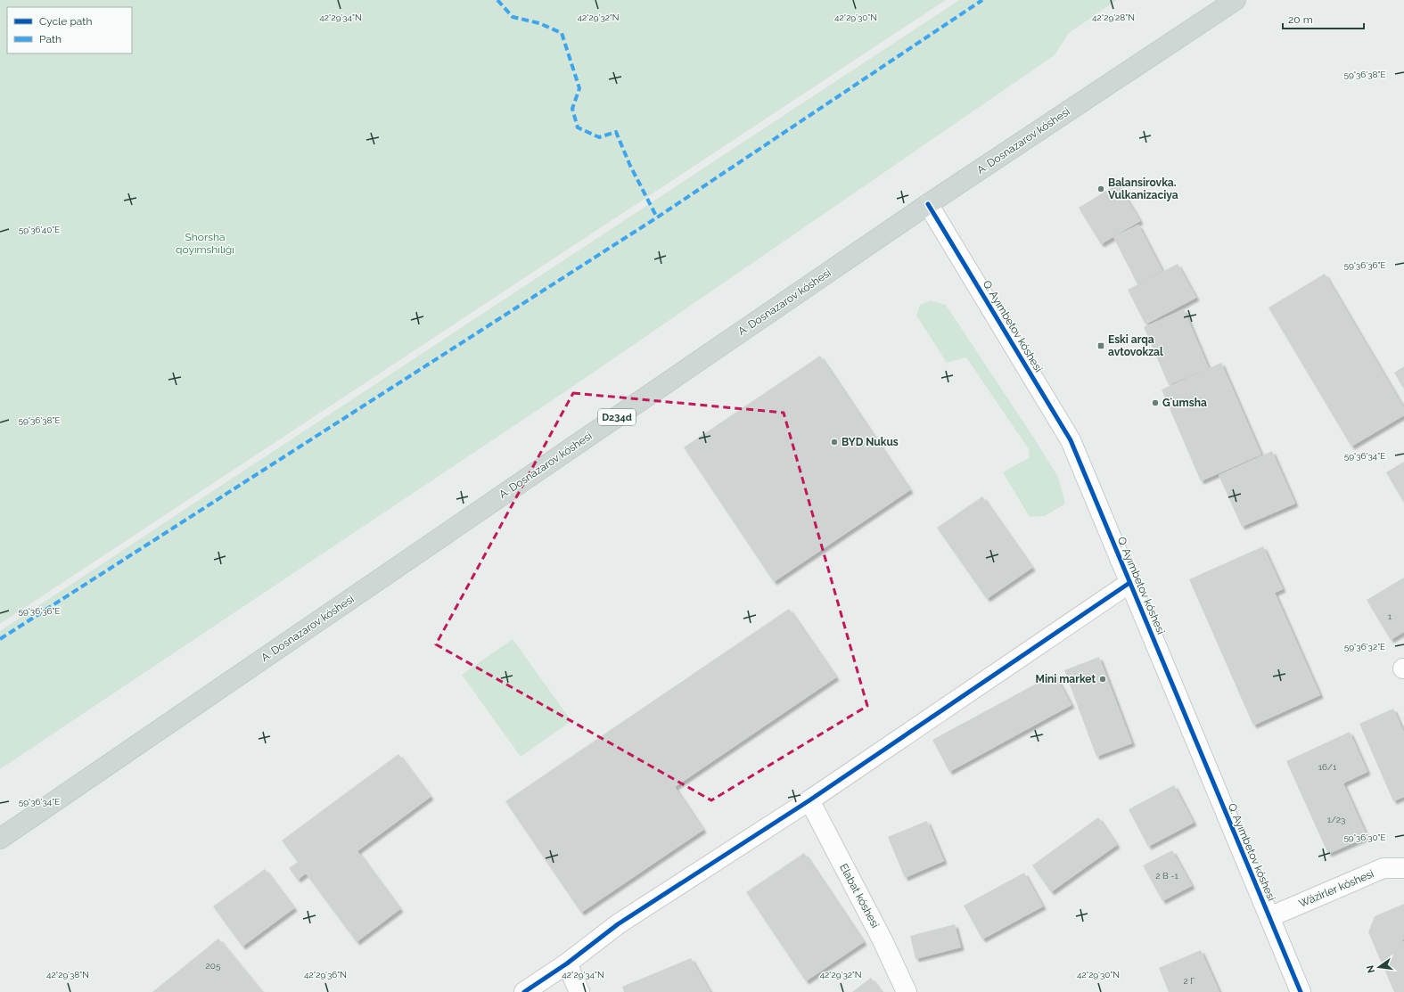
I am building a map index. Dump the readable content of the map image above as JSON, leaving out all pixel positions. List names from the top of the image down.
{
  "streets": {
    "main road": ["A. Dosnazarov kóshesi", "D234d"],
    "street": ["Q. Ayımbetov kóshesi", "Wázirler kóshesi", "Elabat kóshesi"]
  },
  "crossings": [
    ["A. Dosnazarov kóshesi", "Q. Ayımbetov kóshesi"],
    ["Q. Ayımbetov kóshesi", "Wázirler kóshesi"]
  ],
  "parks": ["Shorsha qoyımshılıǵı"],
  "places": {
    "other": [
      "Balansirovka. Vulkanizaciya",
      "Gʻumsha",
      "BYD Nukus",
      "Mini market"
    ],
    "transit": ["Eski arqa avtovokzal"]
  },
  "house_numbers": [
    "1",
    "16/1",
    "1/23",
    "2 В -1",
    "205",
    "2 Г"
  ],
  "legend": ["Cycle path", "Path"],
  "scale_bar": "20 m",
  "north": "left",
  "coordinates": [
    "42°29'34\"N",
    "42°29'32\"N",
    "42°29'30\"N",
    "42°29'28\"N",
    "59°36'38\"E",
    "59°36'40\"E",
    "59°36'36\"E",
    "59°36'34\"E",
    "59°36'32\"E",
    "59°36'30\"E",
    "42°29'38\"N",
    "42°29'36\"N"
  ]
}
